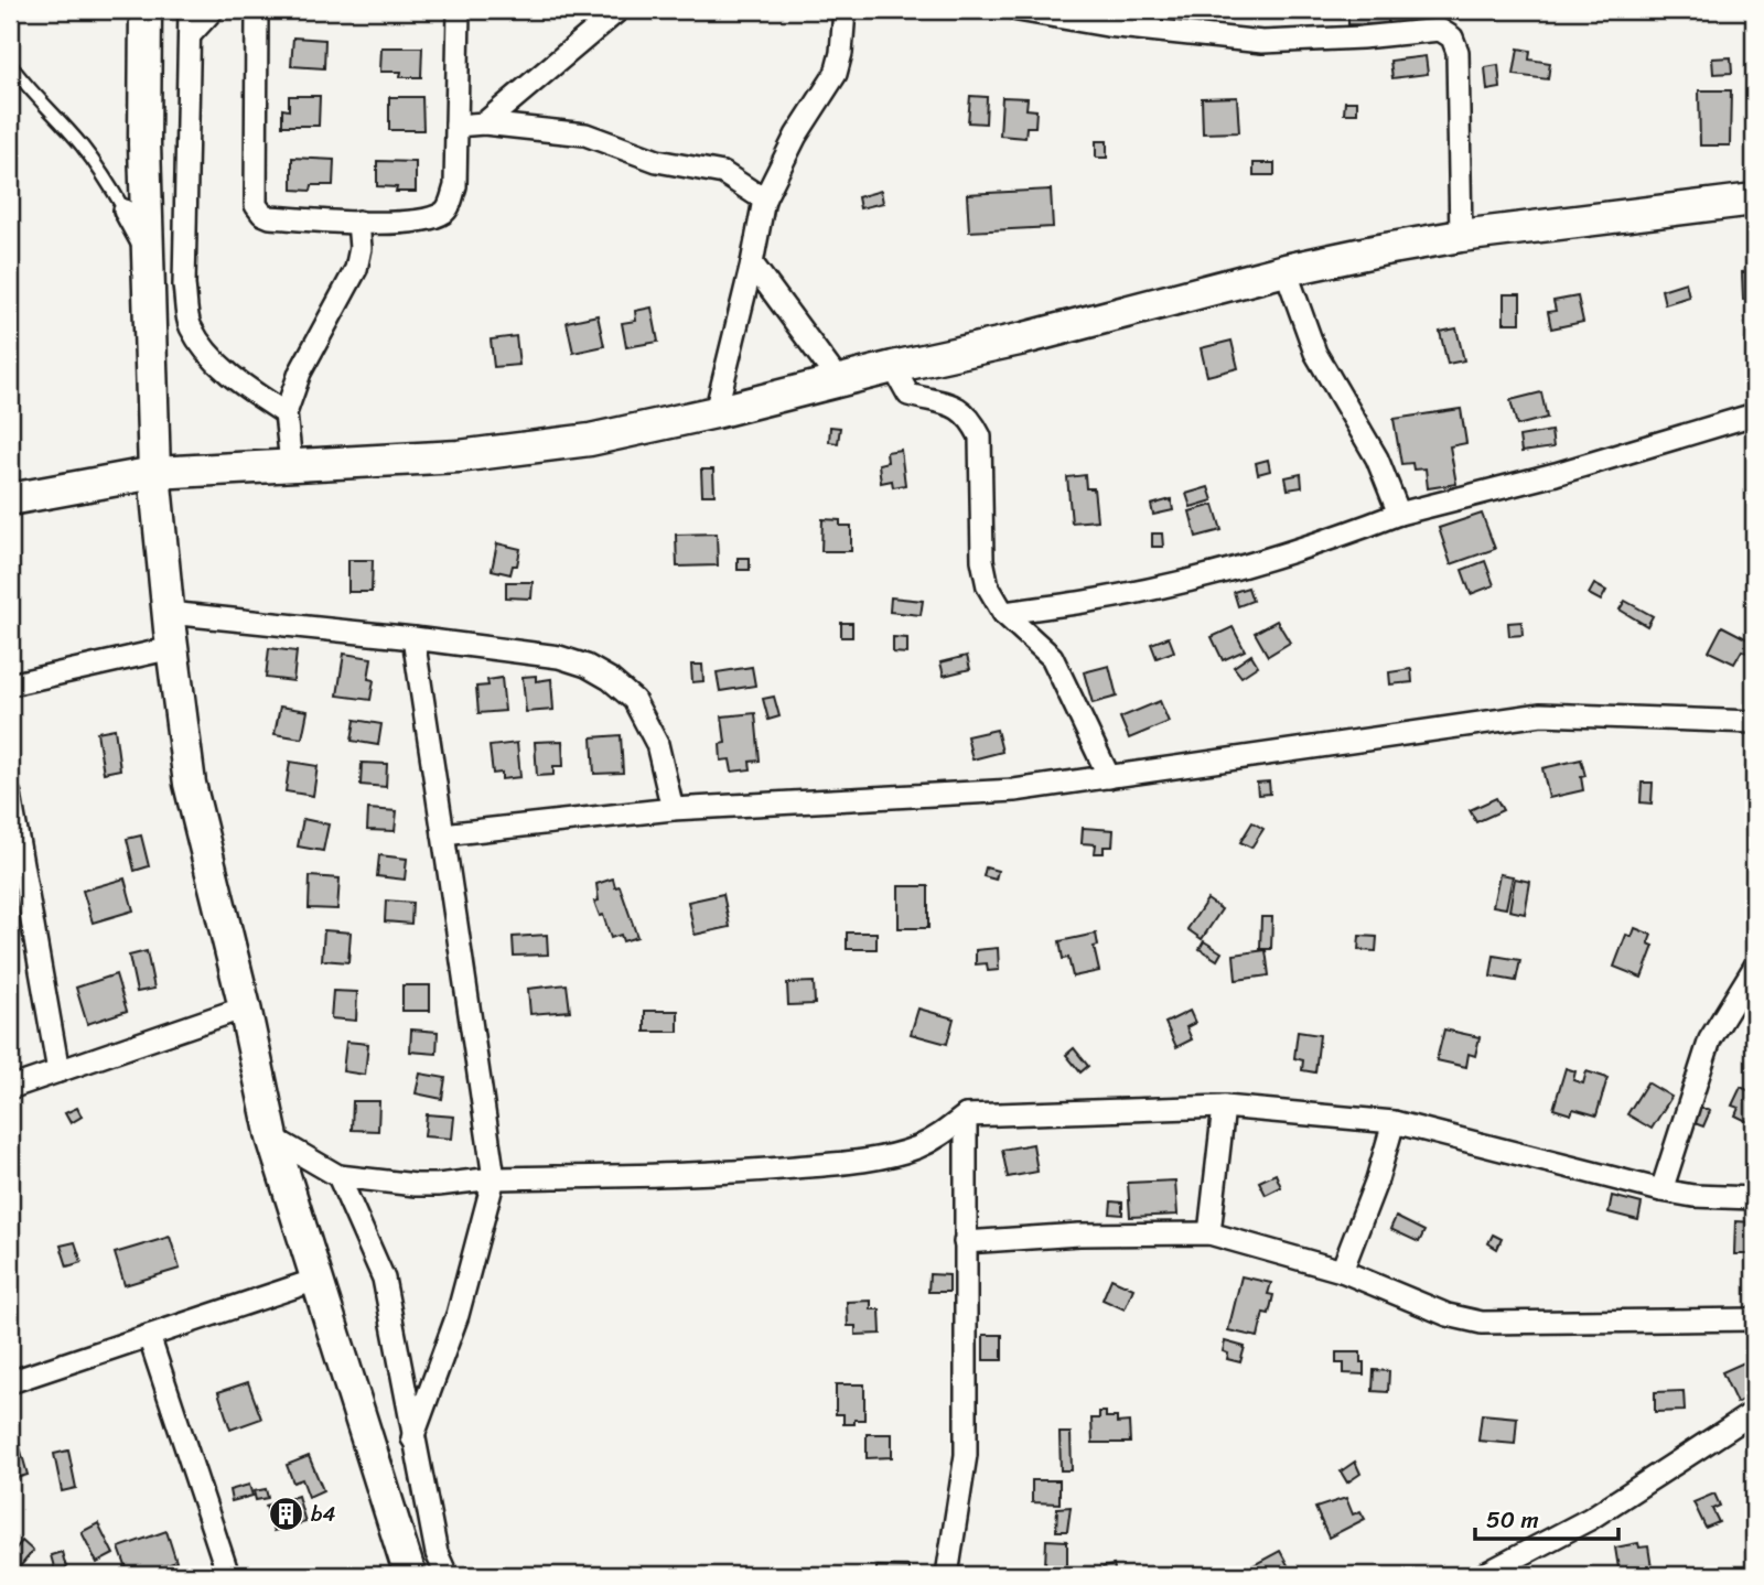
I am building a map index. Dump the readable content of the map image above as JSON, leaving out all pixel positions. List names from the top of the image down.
{
  "places": {
    "building": ["b4"]
  },
  "scale_bar": "50 m"
}
